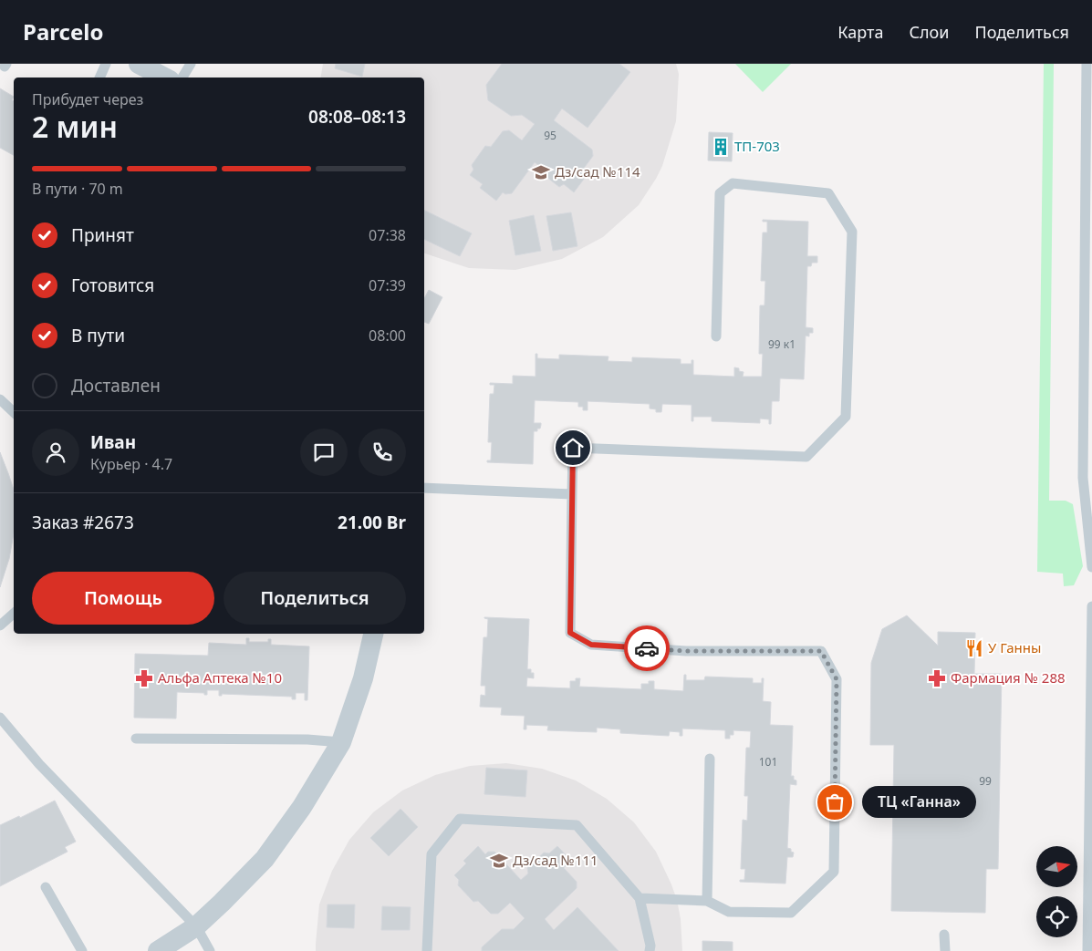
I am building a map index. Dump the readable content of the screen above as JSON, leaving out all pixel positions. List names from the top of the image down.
{
  "places": {
    "building": ["ТП-703"],
    "school or university": ["Дз/сад №114", "Дз/сад №111"],
    "restaurant": ["У Ганны"],
    "pharmacy": ["Альфа Аптека №10", "Фармация № 288"],
    "other": ["ТЦ «Ганна»"]
  },
  "house_numbers": [
    "95",
    "99 к1",
    "101",
    "99"
  ],
  "north": "right",
  "page": {
    "header": "Parcelo",
    "nav": ["Карта", "Слои", "Поделиться"],
    "heading": ["2 мин", "Прибудет через", "08:08–08:13"],
    "panel": [
      "Иван",
      "Курьер · 4.7",
      "Заказ #2673",
      "21.00 Br"
    ],
    "bar": "В пути · 70 m",
    "list": [
      ["Принят", "07:38"],
      ["Готовится", "07:39"],
      ["В пути", "08:00"],
      "Доставлен"
    ],
    "buttons": ["Помощь", "Поделиться"],
    "bubble": "ТЦ «Ганна»"
  }
}
